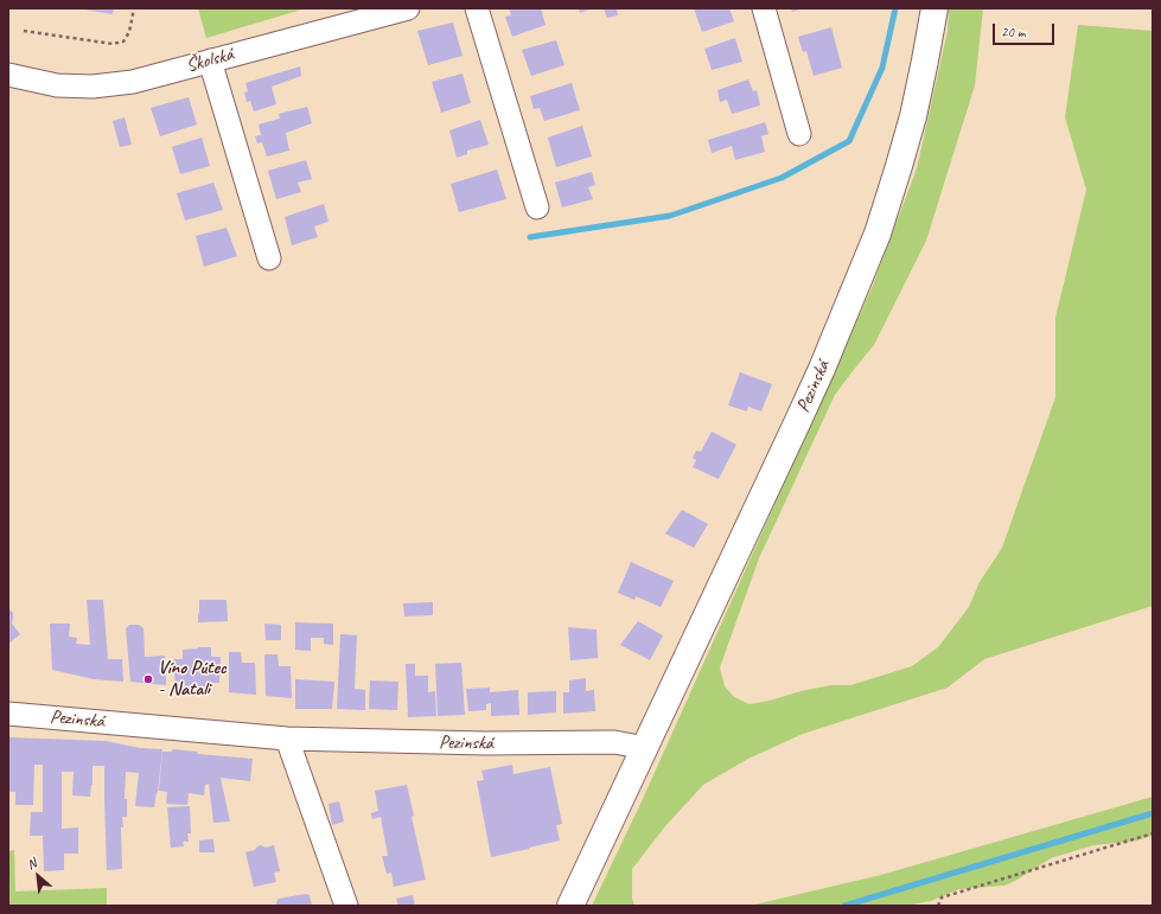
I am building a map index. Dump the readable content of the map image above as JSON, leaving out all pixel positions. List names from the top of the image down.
{
  "streets": {
    "main road": ["Pezinská"],
    "street": ["Školská"]
  },
  "places": ["Víno Pútec - Natali"],
  "scale_bar": "20 m",
  "north": "top left"
}
